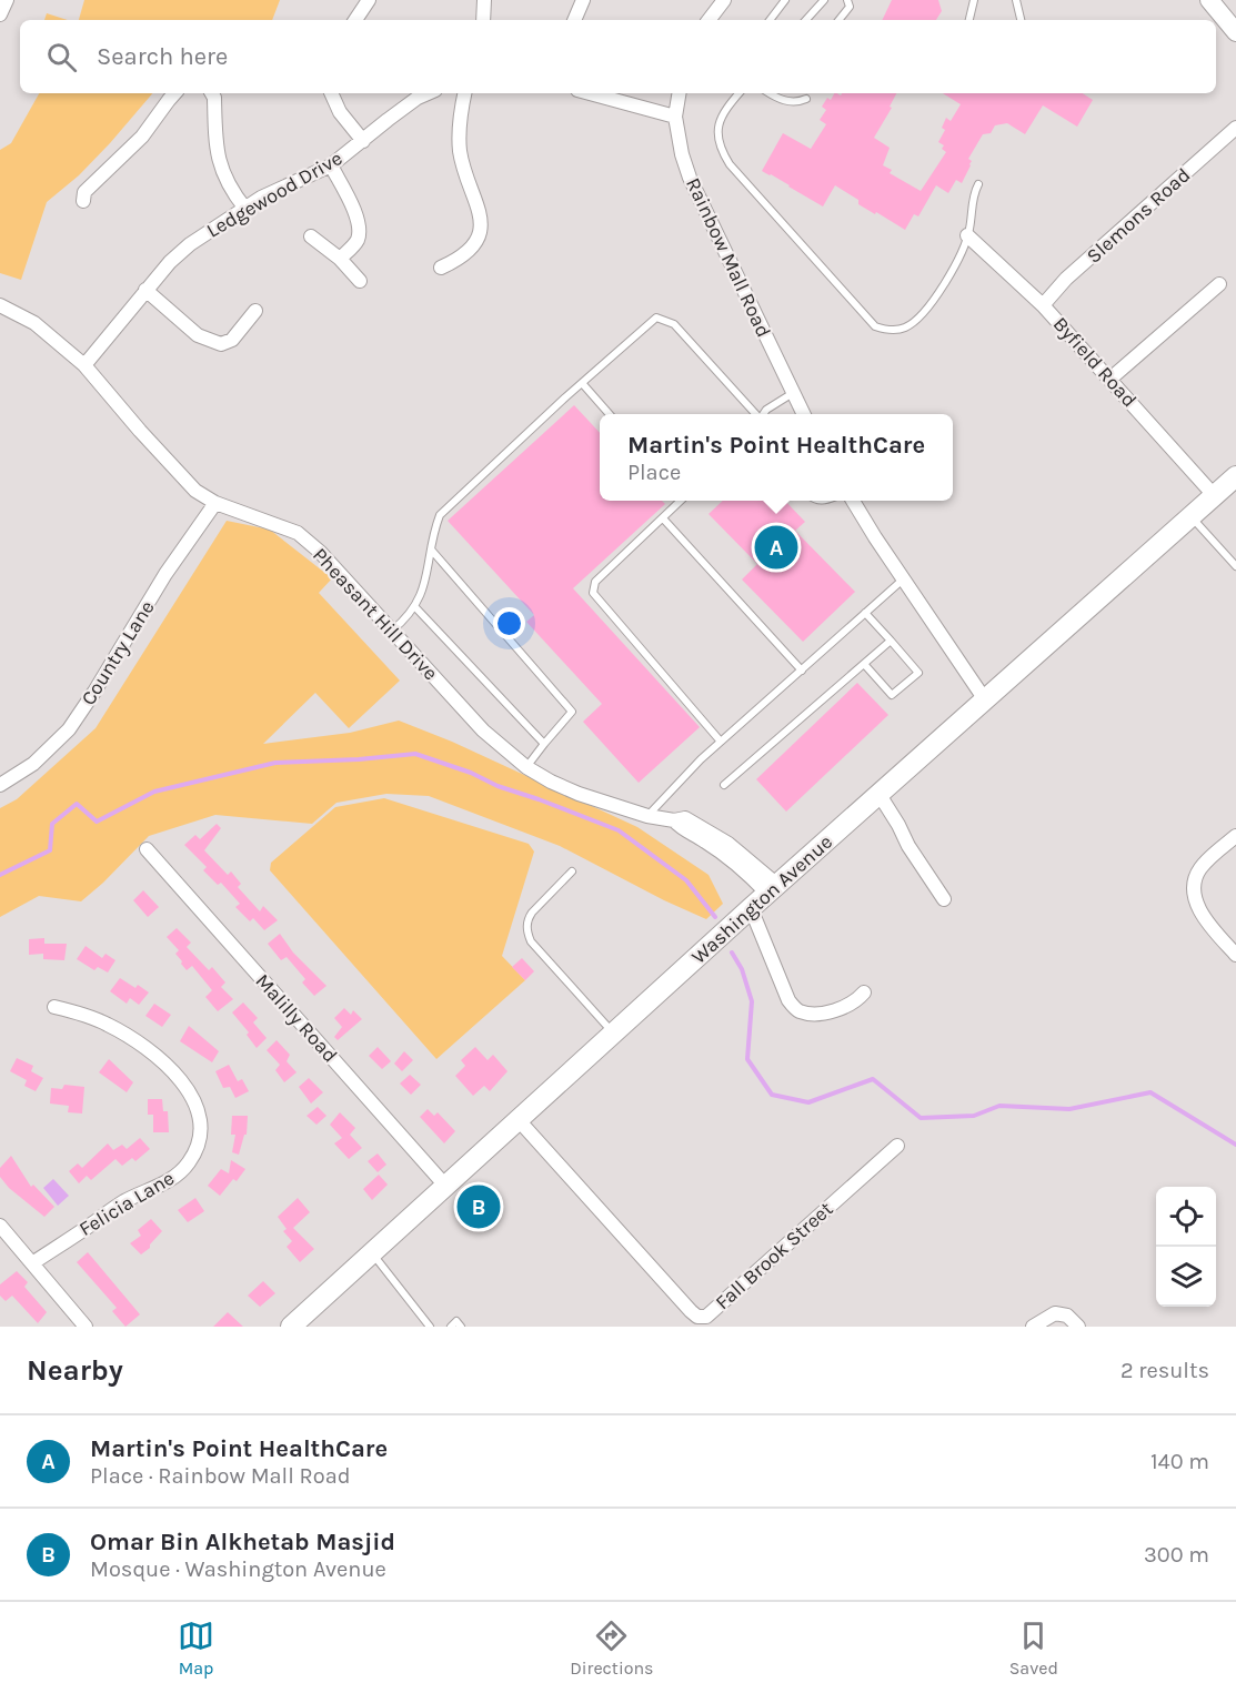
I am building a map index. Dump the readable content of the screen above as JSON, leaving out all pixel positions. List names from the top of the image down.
{
  "streets": {
    "main road": ["Washington Avenue"],
    "street": [
      "Ledgewood Drive",
      "Slemons Road",
      "Rainbow Mall Road",
      "Byfield Road",
      "Pheasant Hill Drive",
      "Country Lane",
      "Malilly Road",
      "Felicia Lane",
      "Fall Brook Street"
    ]
  },
  "crossings": [
    ["Ledgewood Drive", "Pheasant Hill Drive"],
    ["Slemons Road", "Byfield Road"],
    ["Byfield Road", "Washington Avenue"],
    ["Pheasant Hill Drive", "Country Lane"],
    ["Pheasant Hill Drive", "Washington Avenue"],
    ["Washington Avenue", "Malilly Road"],
    ["Washington Avenue", "Fall Brook Street"]
  ],
  "page": {
    "search": "Search here",
    "popup": ["Martin's Point HealthCare", "Place"],
    "pins": ["A", "B"],
    "heading": ["Nearby", "2 results"],
    "list": [
      {
        "mark": "A",
        "name": "Martin's Point HealthCare",
        "note": "Place · Rainbow Mall Road",
        "value": "140 m"
      },
      {
        "mark": "B",
        "name": "Omar Bin Alkhetab Masjid",
        "note": "Mosque · Washington Avenue",
        "value": "300 m"
      }
    ],
    "nav": ["Map", "Directions", "Saved"]
  }
}
